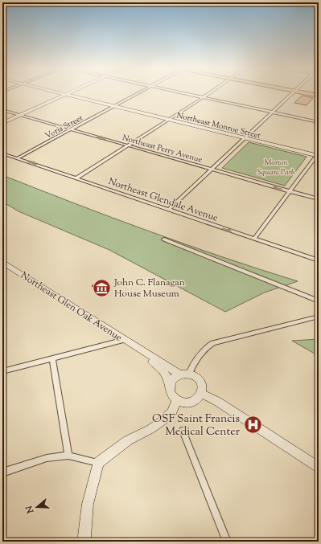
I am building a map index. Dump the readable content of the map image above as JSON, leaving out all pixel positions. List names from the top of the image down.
{
  "streets": {
    "street": [
      "Northeast Monroe Street",
      "Voris Street",
      "Northeast Perry Avenue",
      "Northeast Glendale Avenue",
      "Northeast Glen Oak Avenue"
    ]
  },
  "crossings": [
    ["Northeast Monroe Street", "Voris Street"],
    ["Voris Street", "Northeast Perry Avenue"],
    ["Voris Street", "Northeast Glendale Avenue"]
  ],
  "one_way": ["Northeast Perry Avenue"],
  "parks": ["Morton Square Park"],
  "places": {
    "museum": ["John C. Flanagan House Museum"],
    "hospital": ["OSF Saint Francis Medical Center"]
  },
  "north": "left"
}
